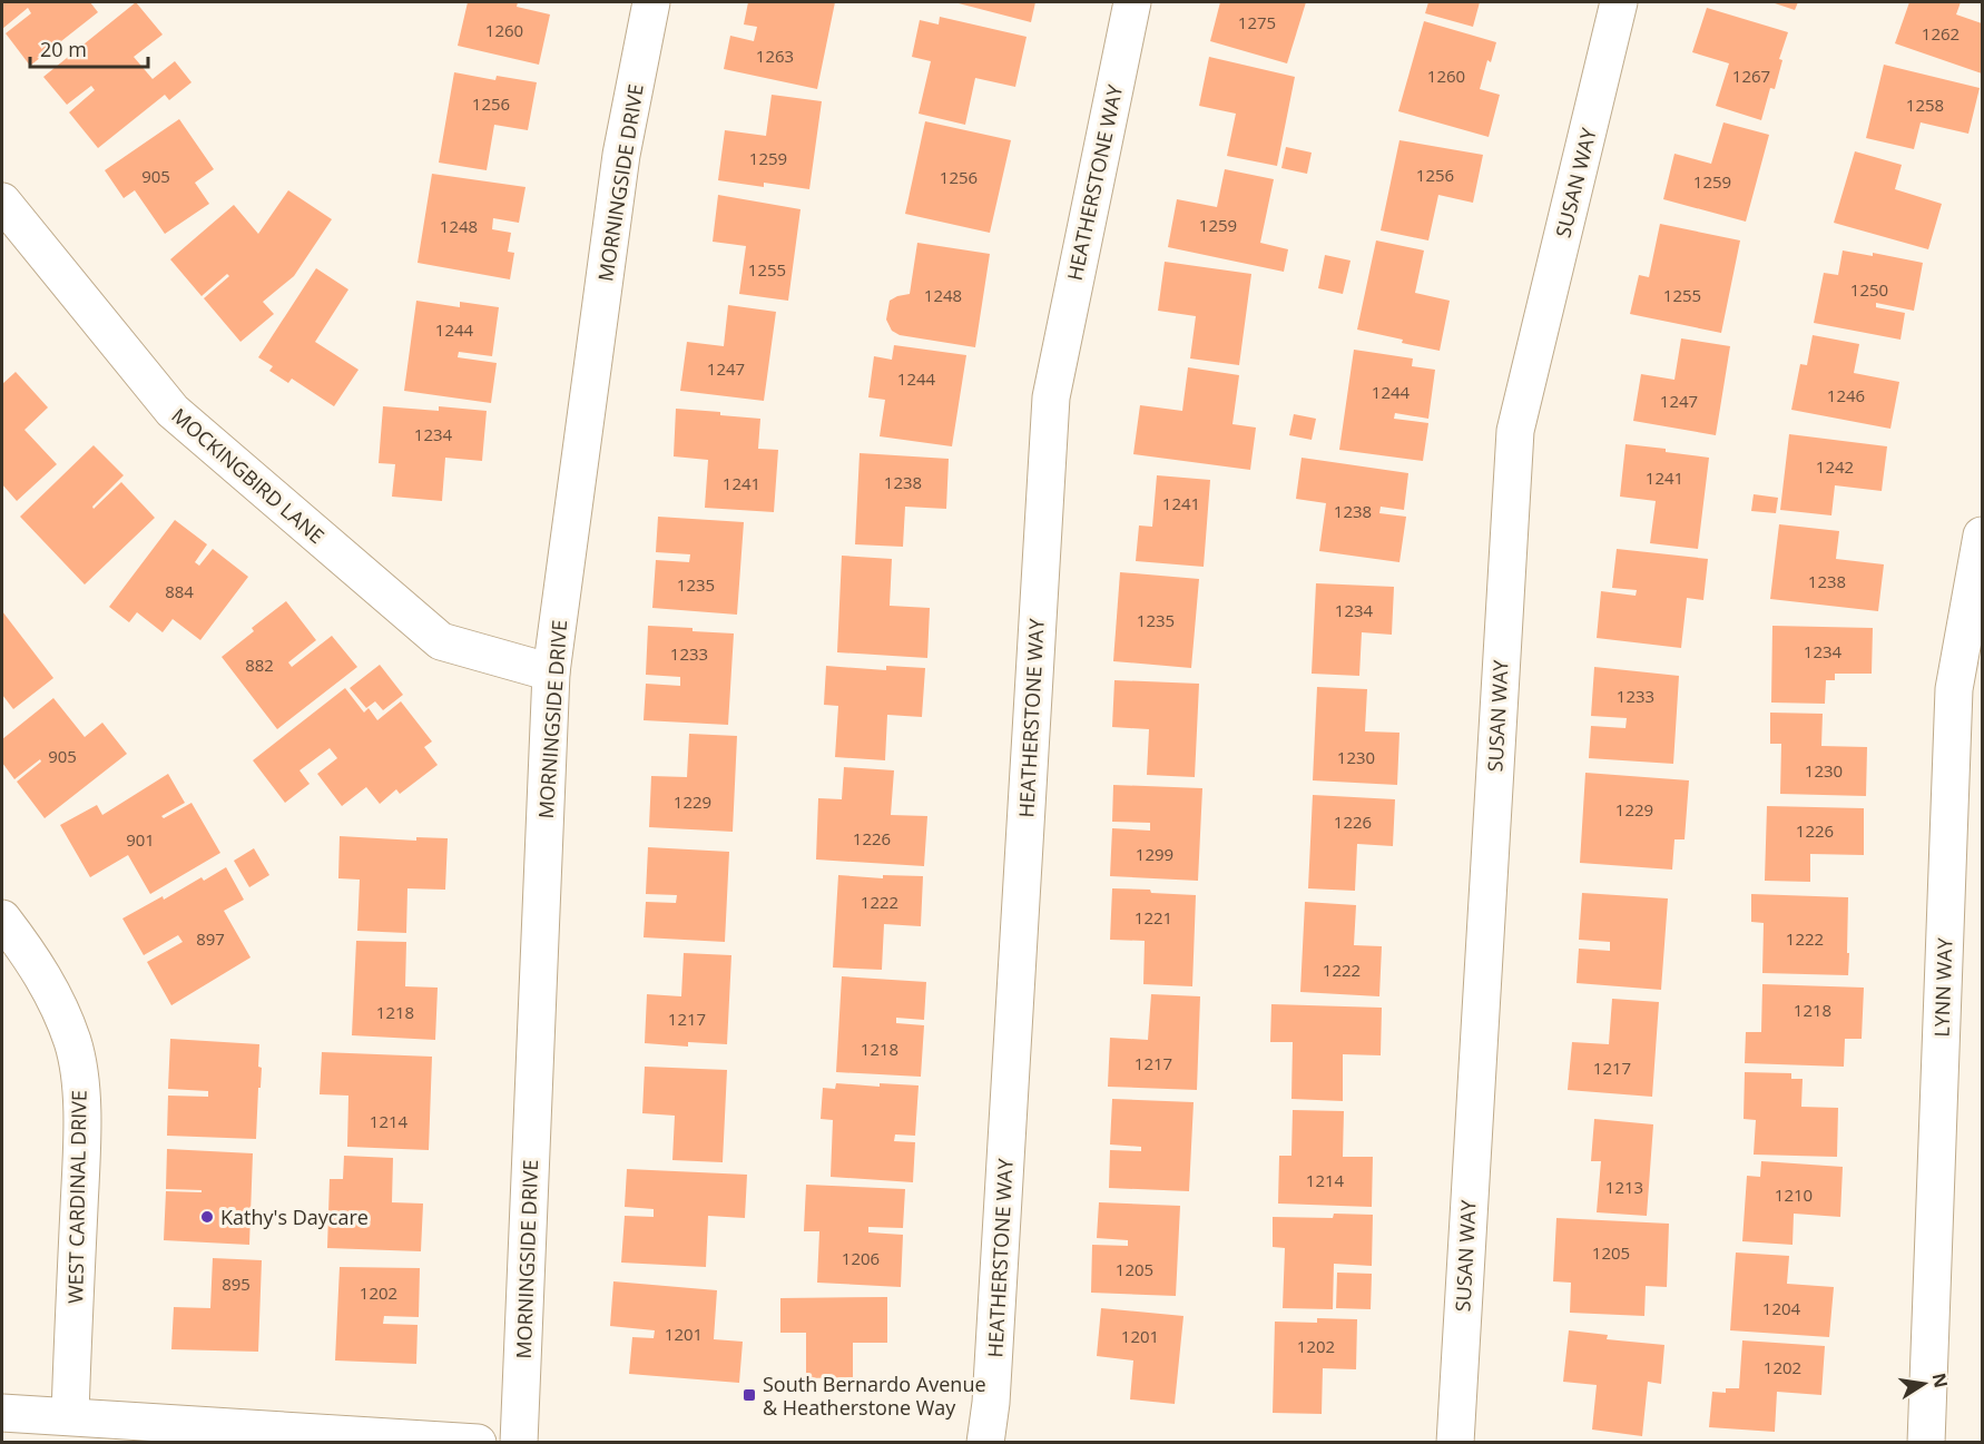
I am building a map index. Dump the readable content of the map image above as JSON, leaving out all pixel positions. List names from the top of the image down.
{
  "streets": {
    "street": [
      "MORNINGSIDE DRIVE",
      "HEATHERSTONE WAY",
      "SUSAN WAY",
      "MOCKINGBIRD LANE",
      "LYNN WAY",
      "WEST CARDINAL DRIVE"
    ]
  },
  "crossings": [
    ["MORNINGSIDE DRIVE", "MOCKINGBIRD LANE"]
  ],
  "places": {
    "other": ["Kathy's Daycare"],
    "transit": ["South Bernardo Avenue & Heatherstone Way"]
  },
  "house_numbers": [
    "1275",
    "1260",
    "1262",
    "1263",
    "1260",
    "1267",
    "1256",
    "1258",
    "1259",
    "1256",
    "905",
    "1256",
    "1259",
    "1259",
    "1248",
    "1255",
    "1250",
    "1248",
    "1255",
    "1244",
    "1247",
    "1244",
    "1244",
    "1246",
    "1247",
    "1234",
    "1242",
    "1241",
    "1238",
    "1241",
    "1241",
    "1238",
    "1238",
    "1235",
    "884",
    "1234",
    "1235",
    "1234",
    "1233",
    "882",
    "1233",
    "905",
    "1230",
    "1230",
    "1229",
    "1229",
    "1226",
    "1226",
    "1226",
    "901",
    "1299",
    "1222",
    "1221",
    "897",
    "1222",
    "1222",
    "1218",
    "1218",
    "1217",
    "1218",
    "1217",
    "1217",
    "1214",
    "1214",
    "1213",
    "1210",
    "1205",
    "1206",
    "1205",
    "895",
    "1202",
    "1204",
    "1201",
    "1201",
    "1202",
    "1202"
  ],
  "scale_bar": "20 m",
  "north": "right"
}
